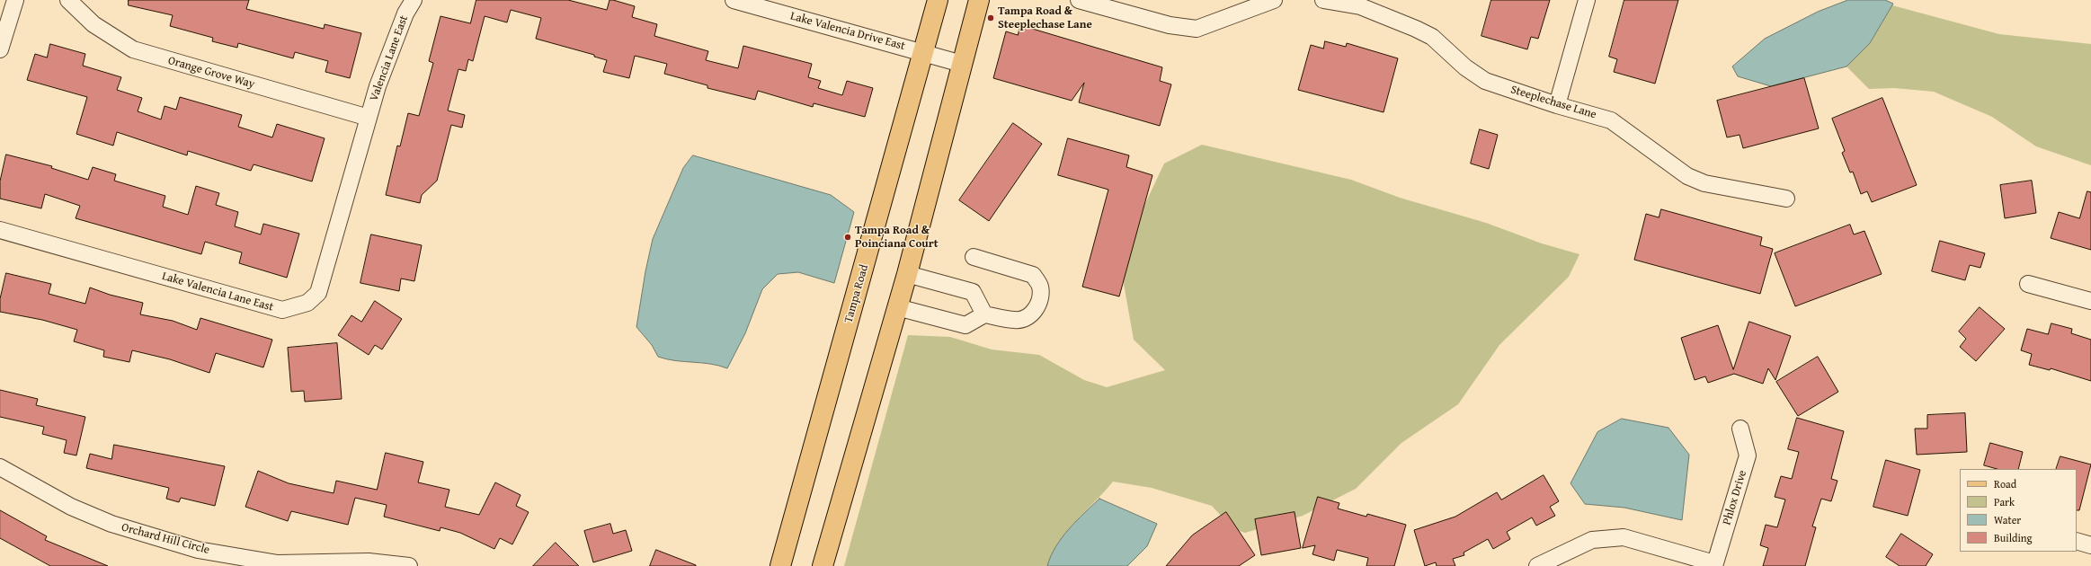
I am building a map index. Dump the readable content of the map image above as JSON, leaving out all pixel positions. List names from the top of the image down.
{
  "streets": {
    "main road": ["Tampa Road"],
    "street": [
      "Lake Valencia Drive East",
      "Valencia Lane East",
      "Orange Grove Way",
      "Steeplechase Lane",
      "Lake Valencia Lane East",
      "Phlox Drive",
      "Orchard Hill Circle"
    ]
  },
  "crossings": [
    ["Lake Valencia Drive East", "Tampa Road"],
    ["Valencia Lane East", "Orange Grove Way"],
    ["Valencia Lane East", "Lake Valencia Lane East"],
    ["Orange Grove Way", "Lake Valencia Lane East"]
  ],
  "places": ["Tampa Road & Steeplechase Lane", "Tampa Road & Poinciana Court"],
  "legend": [
    "Road",
    "Park",
    "Water",
    "Building"
  ]
}
